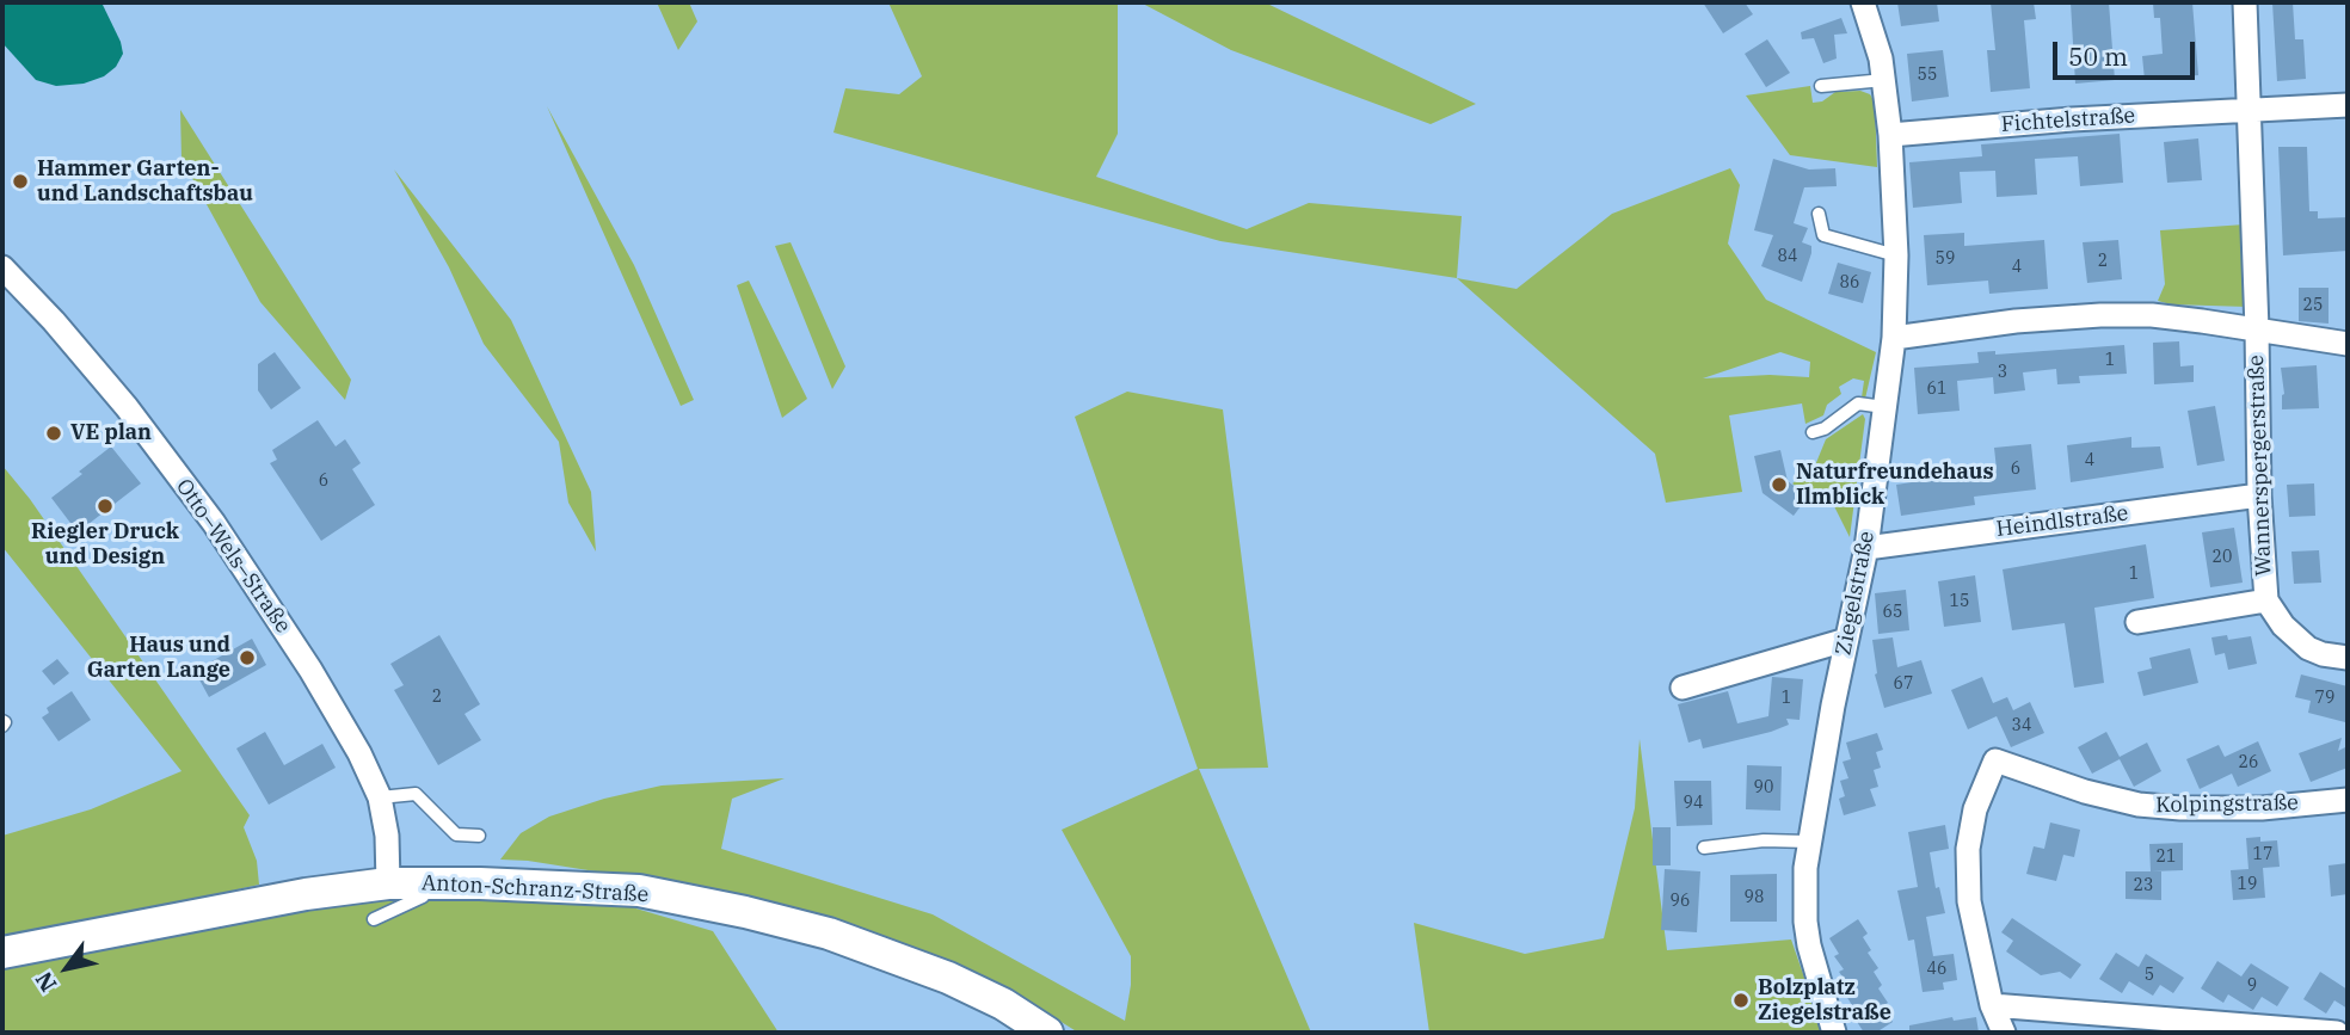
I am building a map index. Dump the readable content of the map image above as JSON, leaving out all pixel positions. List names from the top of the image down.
{
  "streets": {
    "main road": ["Anton-Schranz-Straße"],
    "street": [
      "Fichtelstraße",
      "Wannerspergerstraße",
      "Heindlstraße",
      "Otto–Wels–Straße",
      "Ziegelstraße",
      "Kolpingstraße"
    ]
  },
  "crossings": [
    ["Fichtelstraße", "Wannerspergerstraße"],
    ["Fichtelstraße", "Ziegelstraße"],
    ["Wannerspergerstraße", "Heindlstraße"],
    ["Heindlstraße", "Ziegelstraße"],
    ["Otto–Wels–Straße", "Anton-Schranz-Straße"]
  ],
  "places": [
    "Hammer Garten- und Landschaftsbau",
    "VE plan",
    "Naturfreundehaus Ilmblick",
    "Riegler Druck und Design",
    "Haus und Garten Lange",
    "Bolzplatz Ziegelstraße"
  ],
  "house_numbers": [
    "55",
    "84",
    "59",
    "2",
    "4",
    "86",
    "25",
    "1",
    "3",
    "61",
    "4",
    "6",
    "6",
    "20",
    "1",
    "15",
    "65",
    "67",
    "2",
    "1",
    "79",
    "34",
    "26",
    "90",
    "94",
    "17",
    "21",
    "19",
    "23",
    "98",
    "96",
    "46",
    "5",
    "9"
  ],
  "scale_bar": "50 m",
  "north": "bottom left"
}
